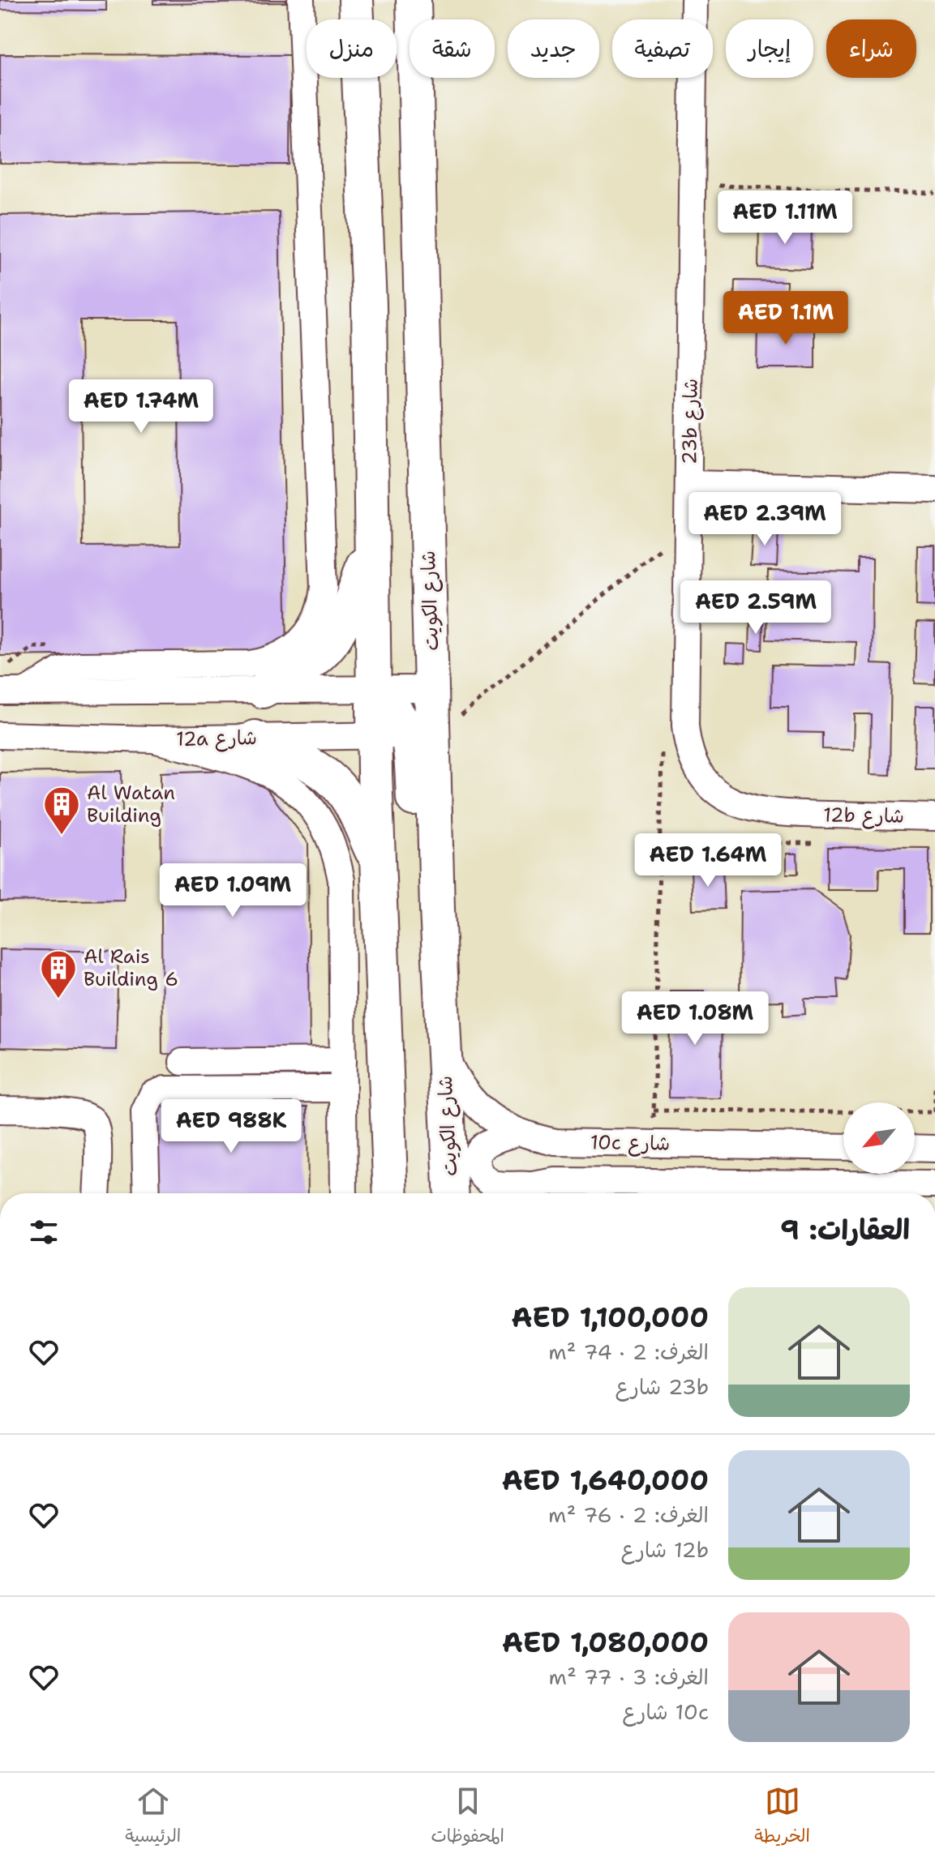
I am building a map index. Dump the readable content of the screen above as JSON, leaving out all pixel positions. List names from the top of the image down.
{
  "streets": {
    "main road": ["شارع الكويت"],
    "street": [
      "23b شارع",
      "12a شارع",
      "12b شارع",
      "10c شارع"
    ]
  },
  "crossings": [
    ["23b شارع", "12b شارع"],
    ["شارع الكويت", "12a شارع"],
    ["شارع الكويت", "10c شارع"]
  ],
  "places": {
    "building": ["Al Watan Building", "Al Rais Building 6"]
  },
  "north": "bottom left",
  "page": {
    "chip": [
      "شراء",
      "إيجار",
      "تصفية",
      "جديد",
      "شقة",
      "منزل"
    ],
    "price": [
      "AED 1.11M",
      "AED 1.1M",
      "AED 1.74M",
      "AED 2.39M",
      "AED 2.59M",
      "AED 1.64M",
      "AED 1.09M",
      "AED 1.08M",
      "AED 988K"
    ],
    "heading": "العقارات: 9",
    "list": [
      {
        "name": "AED 1,100,000",
        "note": "الغرف: 2 · 74 m² · 23b شارع"
      },
      {
        "name": "AED 1,640,000",
        "note": "الغرف: 2 · 76 m² · 12b شارع"
      },
      {
        "name": "AED 1,080,000",
        "note": "الغرف: 3 · 77 m² · 10c شارع"
      }
    ],
    "tabs": ["الخريطة", "المحفوظات", "الرئيسية"]
  }
}
